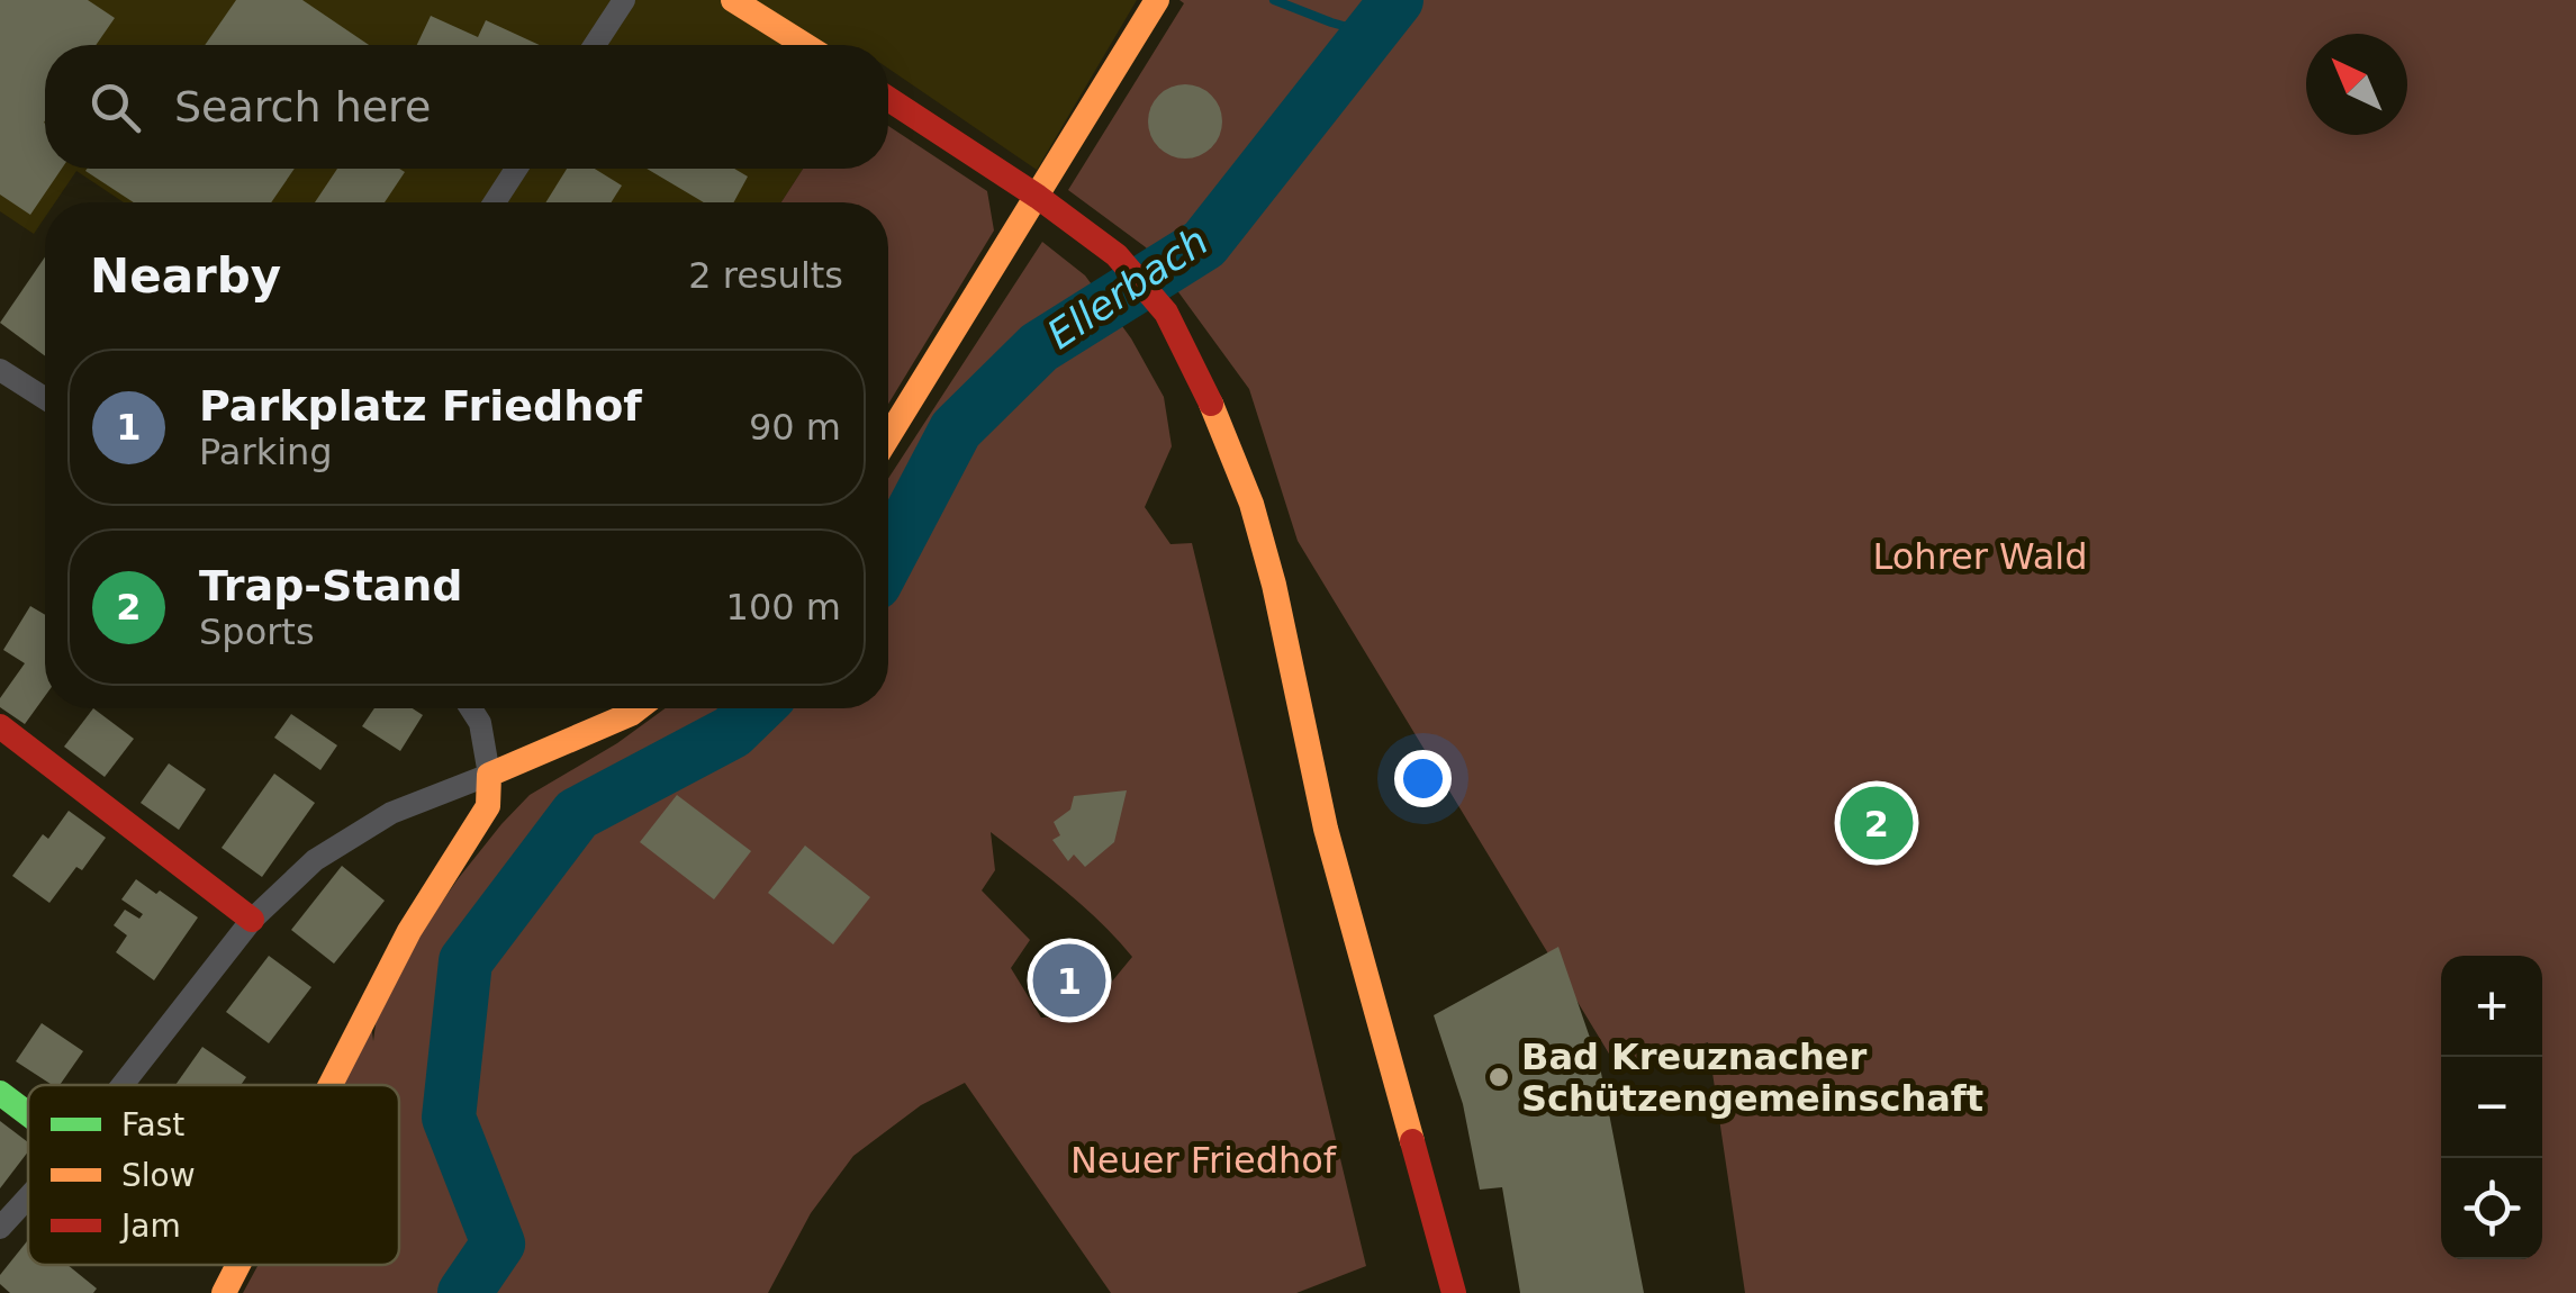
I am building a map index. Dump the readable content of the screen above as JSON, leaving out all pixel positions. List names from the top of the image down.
{
  "water": ["Ellerbach"],
  "parks": ["Lohrer Wald", "Neuer Friedhof"],
  "places": ["Bad Kreuznacher Schützengemeinschaft"],
  "legend": ["Fast", "Slow", "Jam"],
  "north": "top left",
  "page": {
    "search": "Search here",
    "heading": ["Nearby", "2 results"],
    "list": [
      {
        "mark": "1",
        "name": "Parkplatz Friedhof",
        "note": "Parking",
        "value": "90 m"
      },
      {
        "mark": "2",
        "name": "Trap-Stand",
        "note": "Sports",
        "value": "100 m"
      }
    ],
    "pins": ["2", "1"],
    "map_buttons": ["+", "−"]
  }
}
